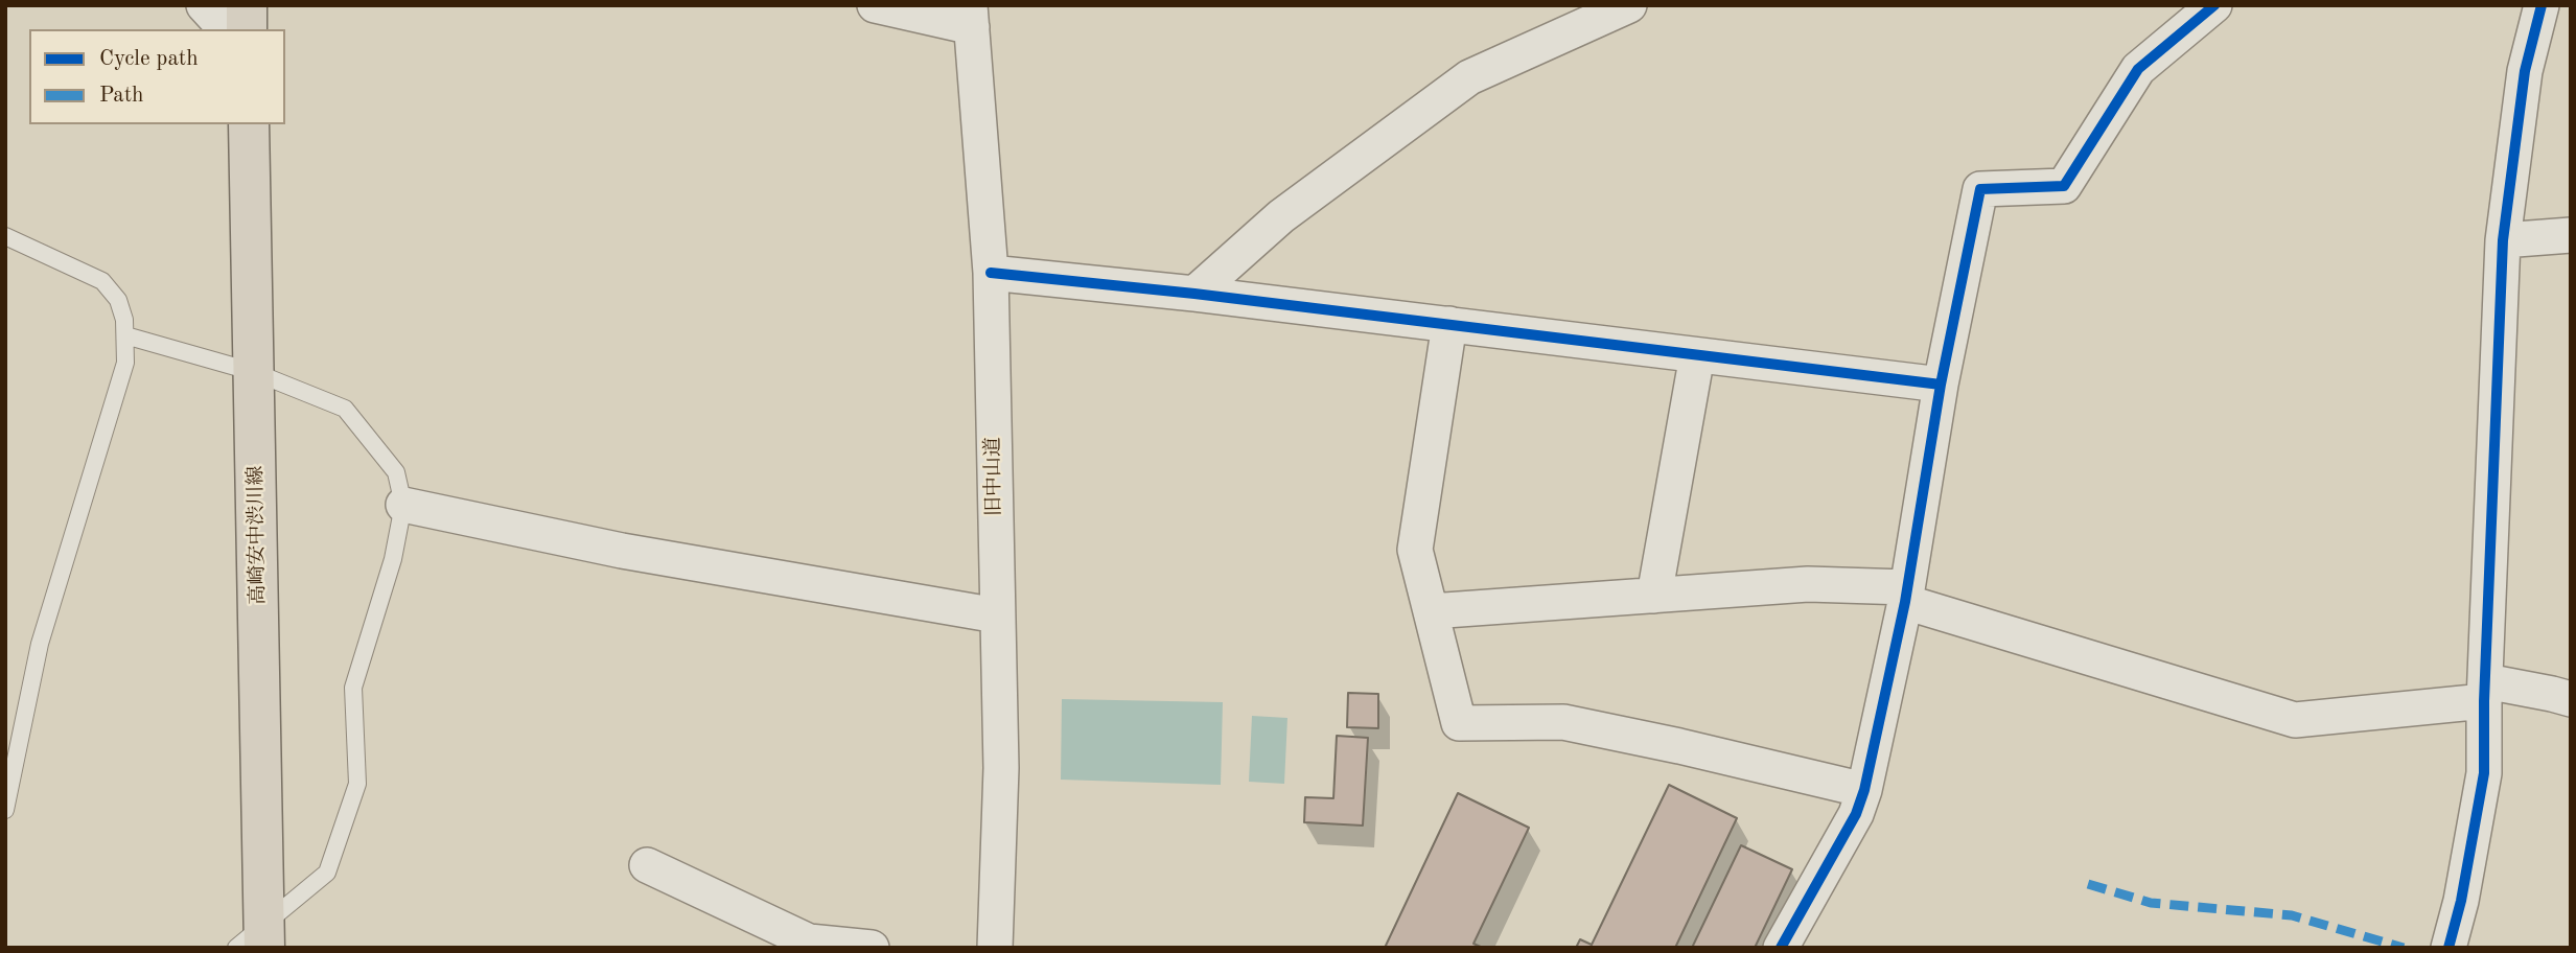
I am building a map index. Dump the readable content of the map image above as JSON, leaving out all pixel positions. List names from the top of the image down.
{
  "streets": {
    "main road": ["高崎安中渋川線"],
    "street": ["旧中山道"]
  },
  "legend": ["Cycle path", "Path"]
}
